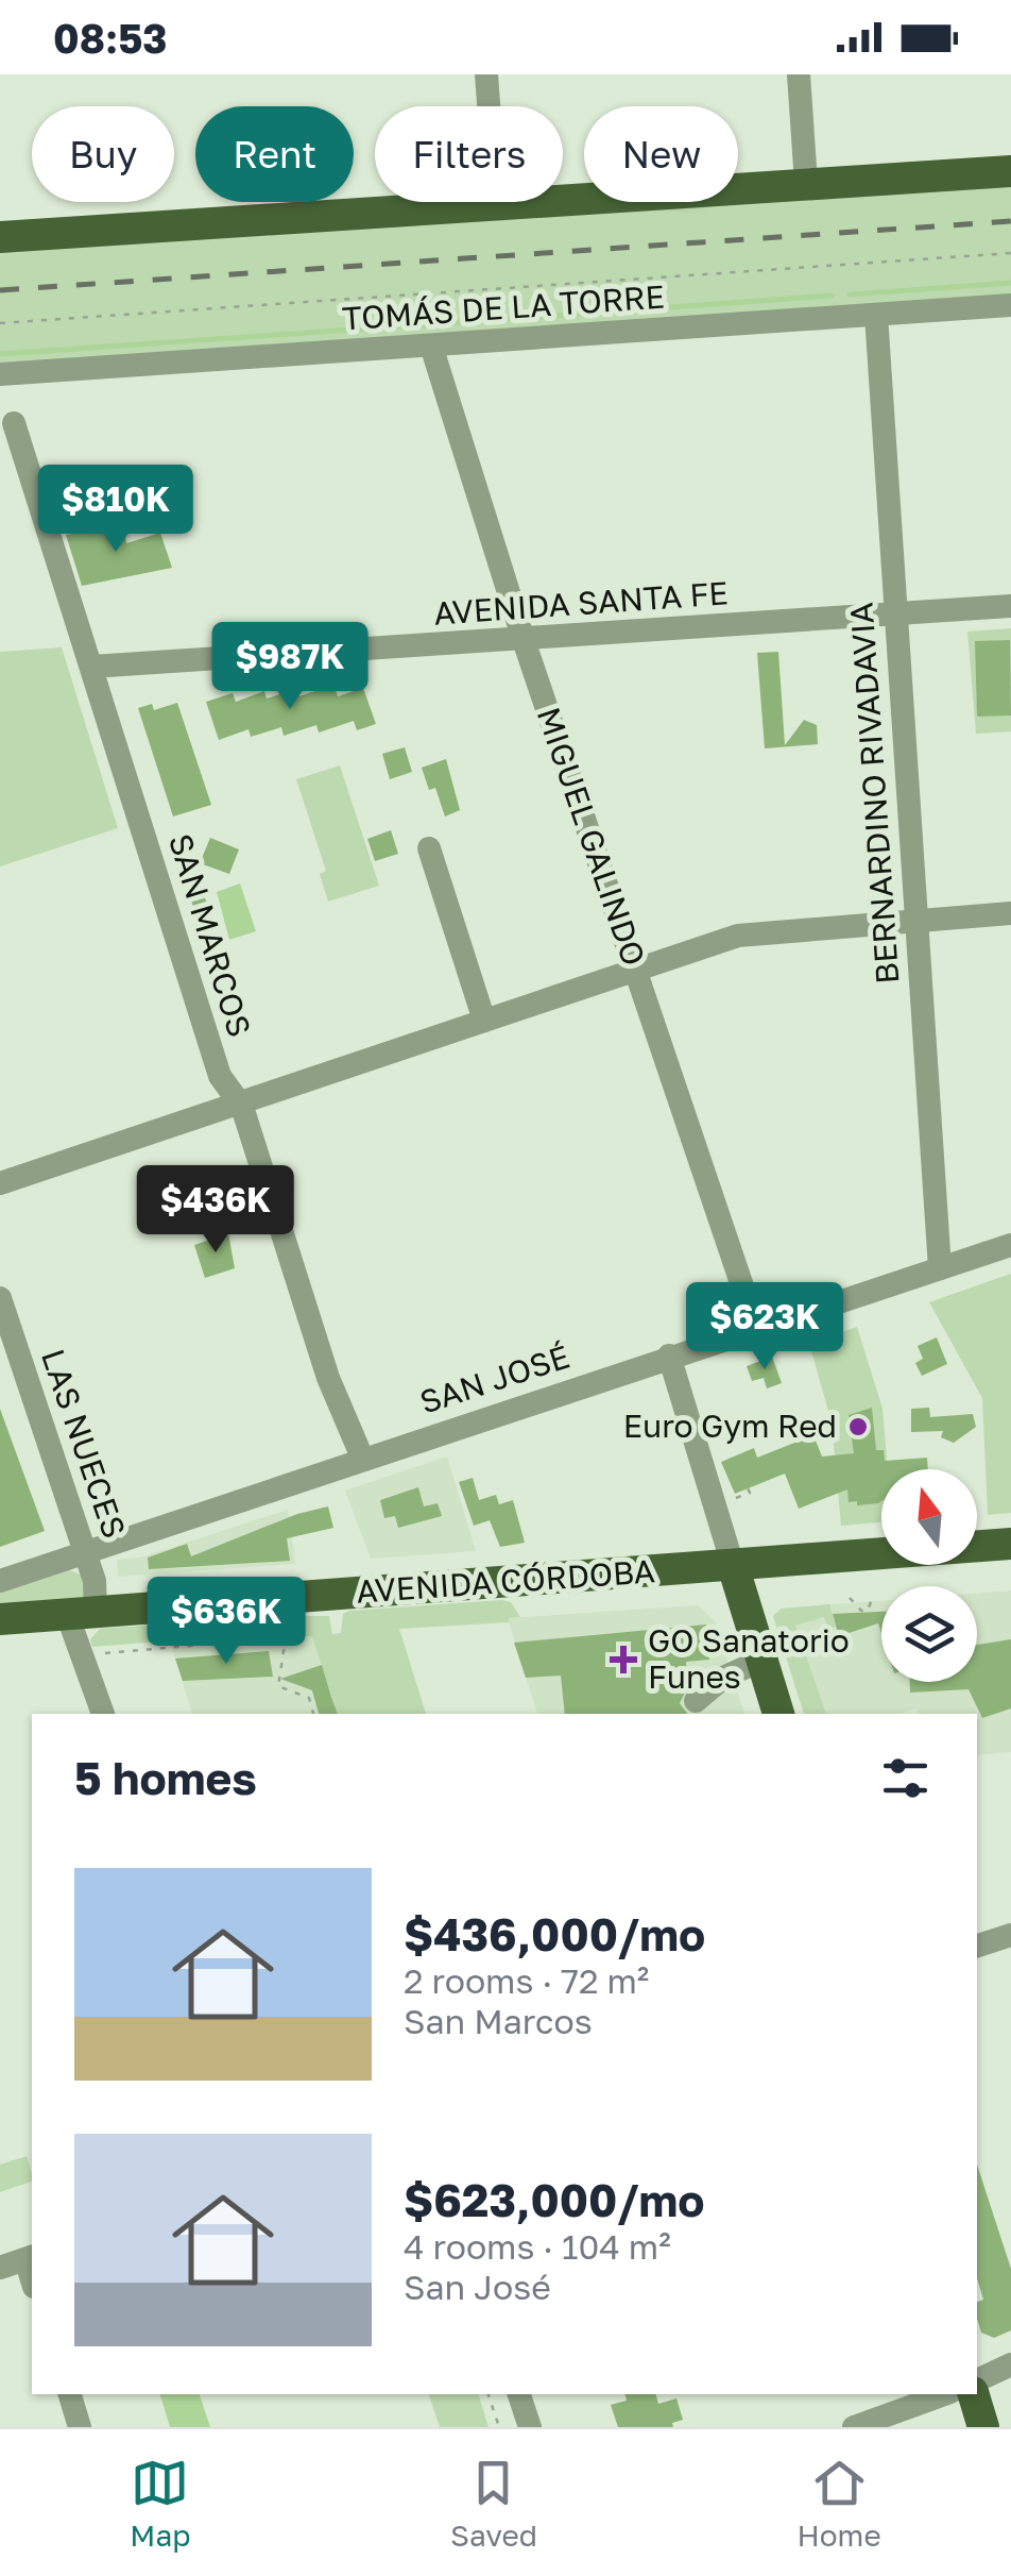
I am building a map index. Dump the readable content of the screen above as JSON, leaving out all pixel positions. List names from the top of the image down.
{
  "streets": {
    "main road": ["AVENIDA CÓRDOBA"],
    "street": [
      "TOMÁS DE LA TORRE",
      "AVENIDA SANTA FE",
      "BERNARDINO RIVADAVIA",
      "MIGUEL GALINDO",
      "SAN MARCOS",
      "SAN JOSÉ",
      "LAS NUECES"
    ]
  },
  "crossings": [
    ["TOMÁS DE LA TORRE", "BERNARDINO RIVADAVIA"],
    ["TOMÁS DE LA TORRE", "MIGUEL GALINDO"],
    ["AVENIDA SANTA FE", "BERNARDINO RIVADAVIA"],
    ["AVENIDA SANTA FE", "MIGUEL GALINDO"],
    ["AVENIDA SANTA FE", "SAN MARCOS"],
    ["BERNARDINO RIVADAVIA", "SAN JOSÉ"],
    ["MIGUEL GALINDO", "SAN JOSÉ"],
    ["SAN MARCOS", "SAN JOSÉ"],
    ["SAN JOSÉ", "LAS NUECES"],
    ["LAS NUECES", "AVENIDA CÓRDOBA"]
  ],
  "places": {
    "other": ["Euro Gym Red"],
    "health": ["GO Sanatorio Funes"]
  },
  "north": "top",
  "page": {
    "status": "08:53",
    "chip": [
      "Buy",
      "Rent",
      "Filters",
      "New"
    ],
    "price": [
      "$810K",
      "$987K",
      "$436K",
      "$623K",
      "$636K"
    ],
    "heading": "5 homes",
    "list": [
      {
        "name": "$436,000/mo",
        "note": "2 rooms · 72 m² · San Marcos"
      },
      {
        "name": "$623,000/mo",
        "note": "4 rooms · 104 m² · San José"
      }
    ],
    "tabs": ["Map", "Saved", "Home"]
  }
}
